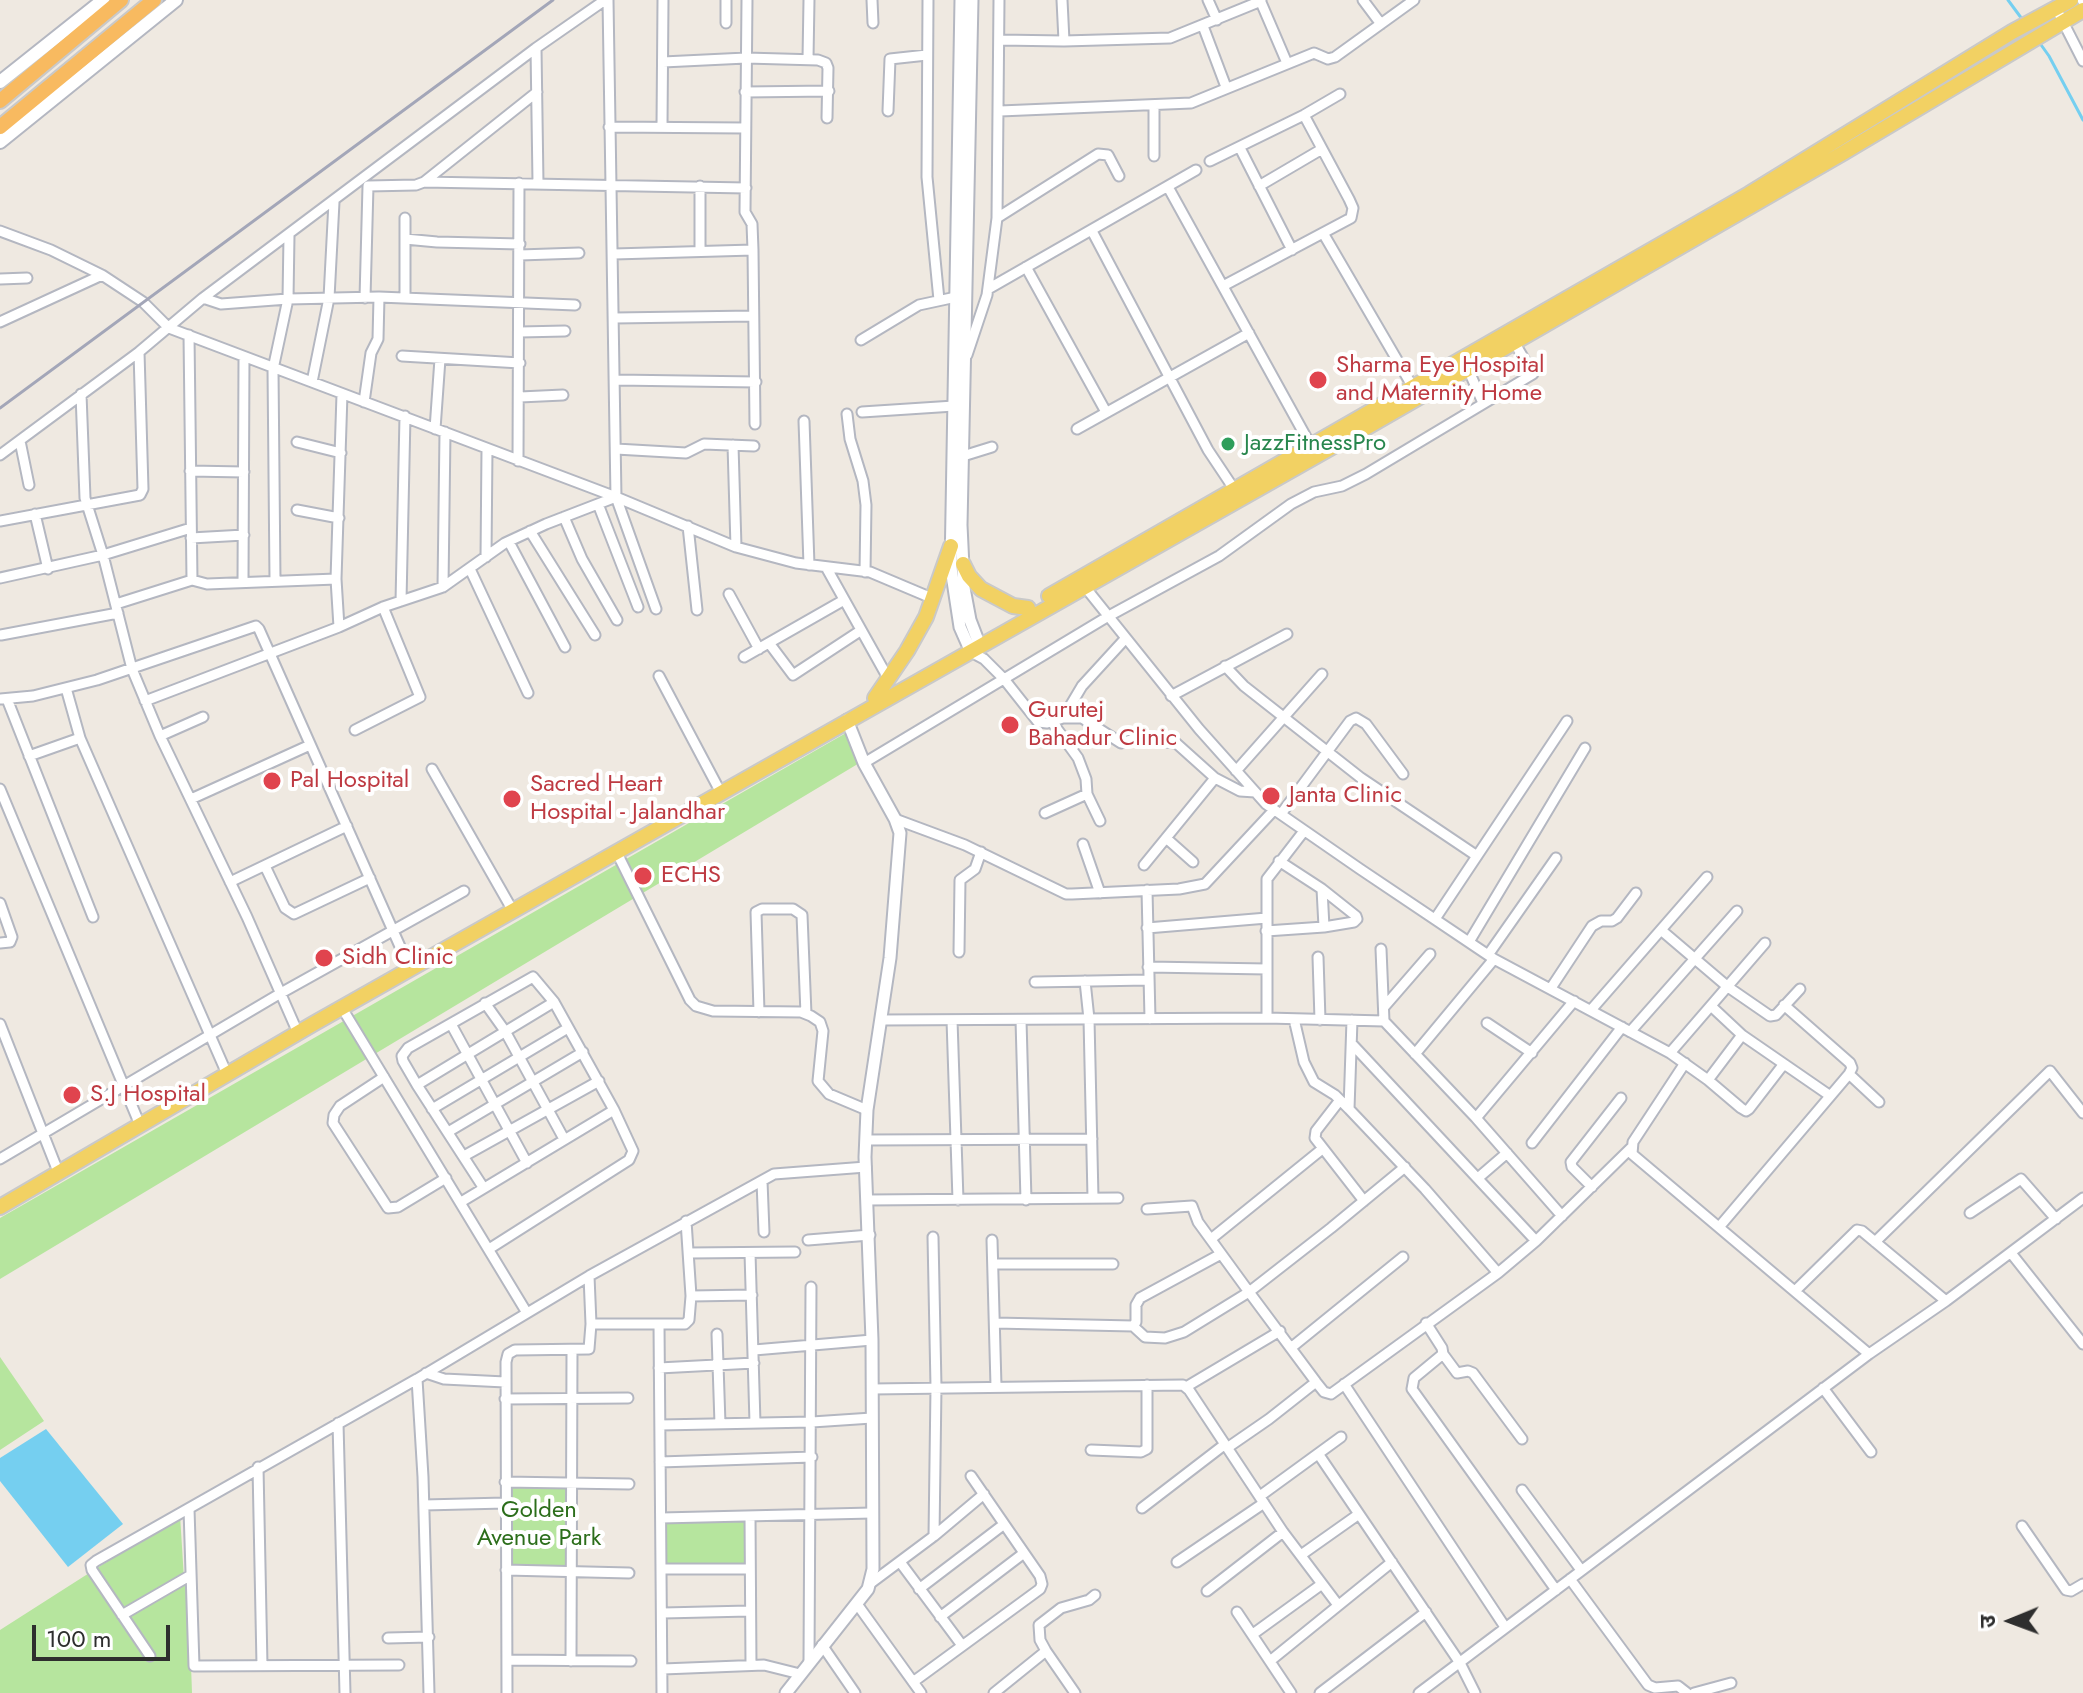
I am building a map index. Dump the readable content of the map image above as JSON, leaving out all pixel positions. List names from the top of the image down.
{
  "parks": ["Golden Avenue Park"],
  "places": [
    "Sharma Eye Hospital and Maternity Home",
    "JazzFitnessPro",
    "Gurutej Bahadur Clinic",
    "Pal Hospital",
    "Janta Clinic",
    "Sacred Heart Hospital - Jalandhar",
    "ECHS",
    "Sidh Clinic",
    "S.J Hospital"
  ],
  "scale_bar": "100 m",
  "north": "left"
}
